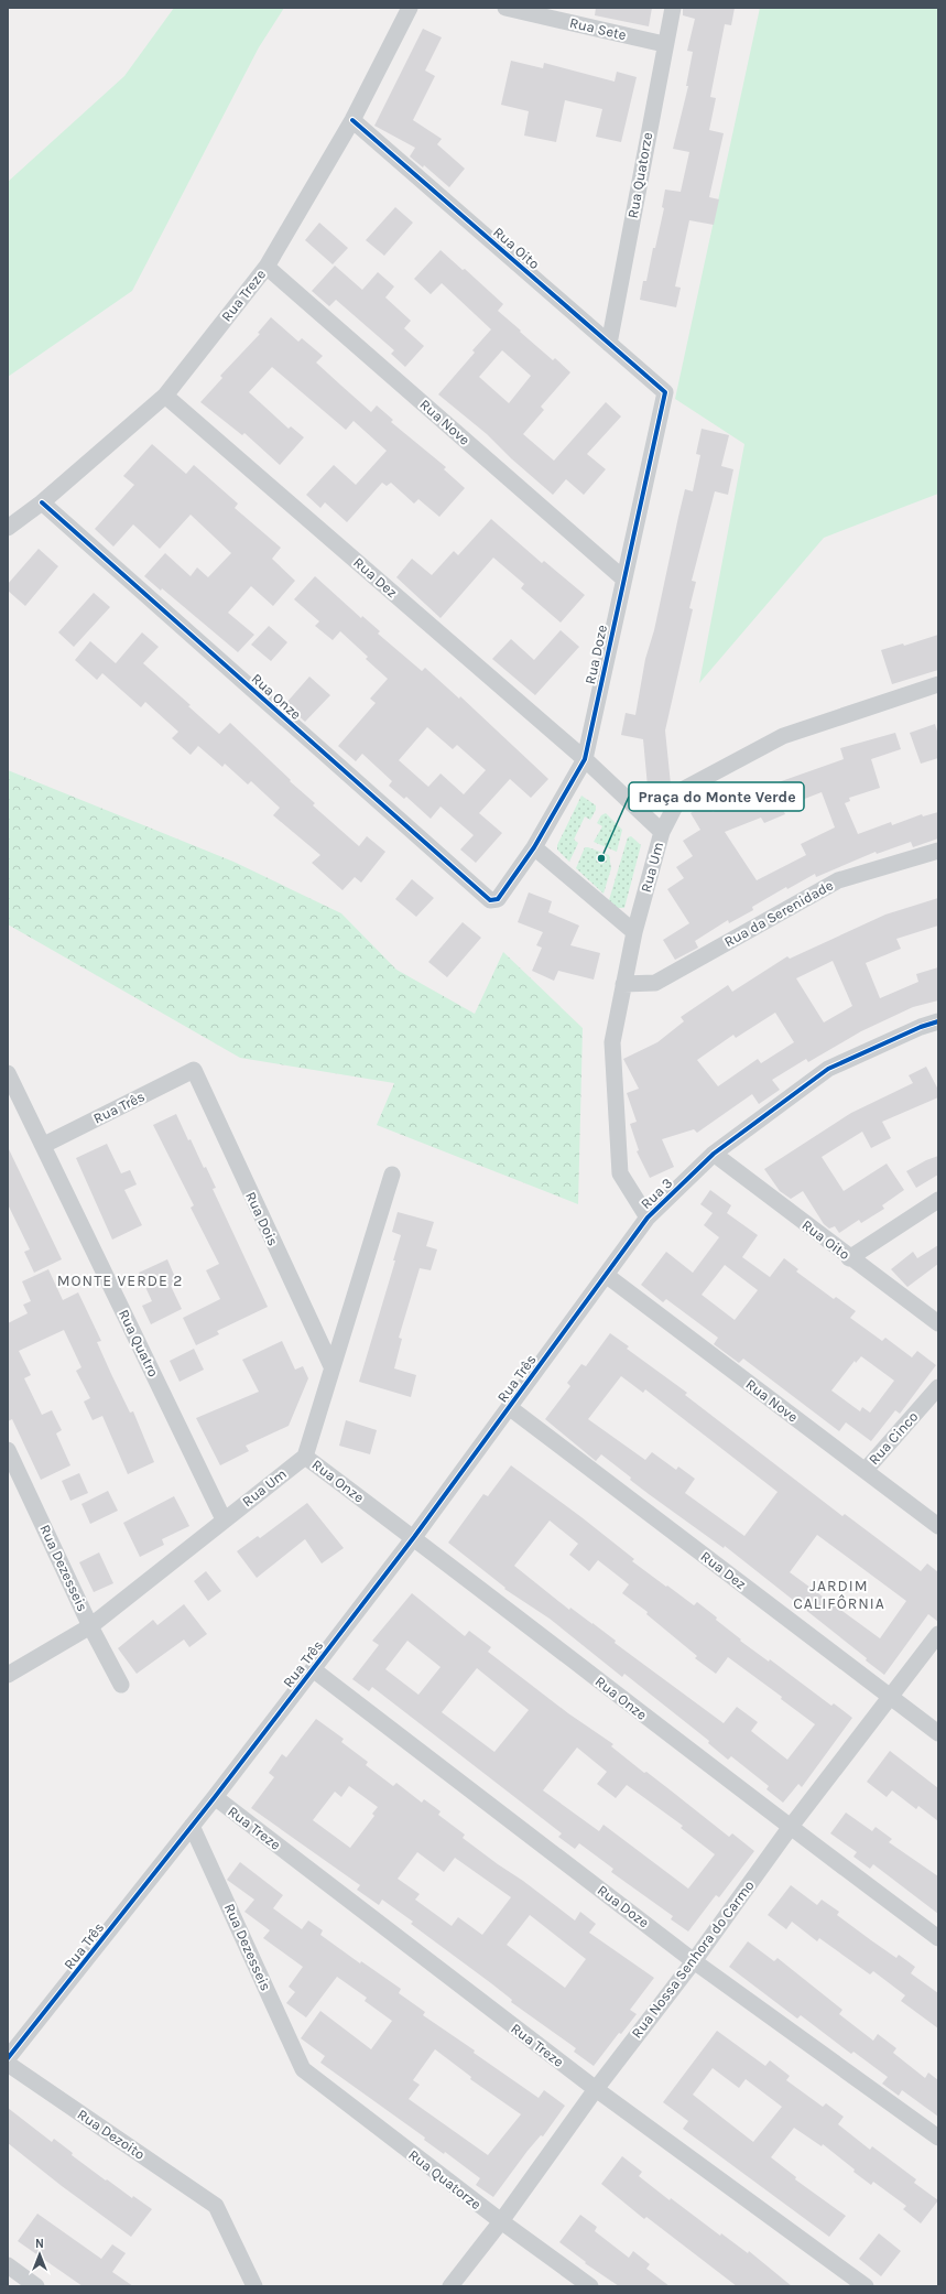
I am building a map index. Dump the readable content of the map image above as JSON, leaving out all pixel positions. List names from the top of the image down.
{
  "streets": {
    "street": [
      "Rua Sete",
      "Rua Quatorze",
      "Rua Oito",
      "Rua Treze",
      "Rua Nove",
      "Rua Dez",
      "Rua Doze",
      "Rua Onze",
      "Rua Um",
      "Rua da Serenidade",
      "Rua Três",
      "Rua 3",
      "Rua Dois",
      "Rua Quatro",
      "Rua Cinco",
      "Rua Dezesseis",
      "Rua Nossa Senhora do Carmo",
      "Rua Dezoito"
    ]
  },
  "crossings": [
    ["Rua Sete", "Rua Quatorze"],
    ["Rua Quatorze", "Rua Oito"],
    ["Rua Quatorze", "Rua Dezesseis"],
    ["Rua Quatorze", "Rua Nossa Senhora do Carmo"],
    ["Rua Oito", "Rua Treze"],
    ["Rua Oito", "Rua Doze"],
    ["Rua Oito", "Rua 3"],
    ["Rua Treze", "Rua Nove"],
    ["Rua Treze", "Rua Dez"],
    ["Rua Treze", "Rua Onze"],
    ["Rua Treze", "Rua Três"],
    ["Rua Treze", "Rua Nossa Senhora do Carmo"],
    ["Rua Nove", "Rua Doze"],
    ["Rua Nove", "Rua Três"],
    ["Rua Nove", "Rua 3"],
    ["Rua Nove", "Rua Cinco"],
    ["Rua Dez", "Rua Doze"],
    ["Rua Dez", "Rua Um"],
    ["Rua Dez", "Rua Três"],
    ["Rua Dez", "Rua Nossa Senhora do Carmo"],
    ["Rua Doze", "Rua Onze"],
    ["Rua Doze", "Rua Três"],
    ["Rua Doze", "Rua Nossa Senhora do Carmo"],
    ["Rua Onze", "Rua Um"],
    ["Rua Onze", "Rua Três"],
    ["Rua Onze", "Rua Nossa Senhora do Carmo"],
    ["Rua Um", "Rua da Serenidade"],
    ["Rua Um", "Rua 3"],
    ["Rua Um", "Rua Quatro"],
    ["Rua Um", "Rua Dezesseis"],
    ["Rua Três", "Rua 3"],
    ["Rua Três", "Rua Dois"],
    ["Rua Três", "Rua Quatro"],
    ["Rua Três", "Rua Dezesseis"]
  ],
  "districts": ["MONTE VERDE 2", "JARDIM CALIFÔRNIA"],
  "places": ["Praça do Monte Verde"],
  "north": "top"
}
